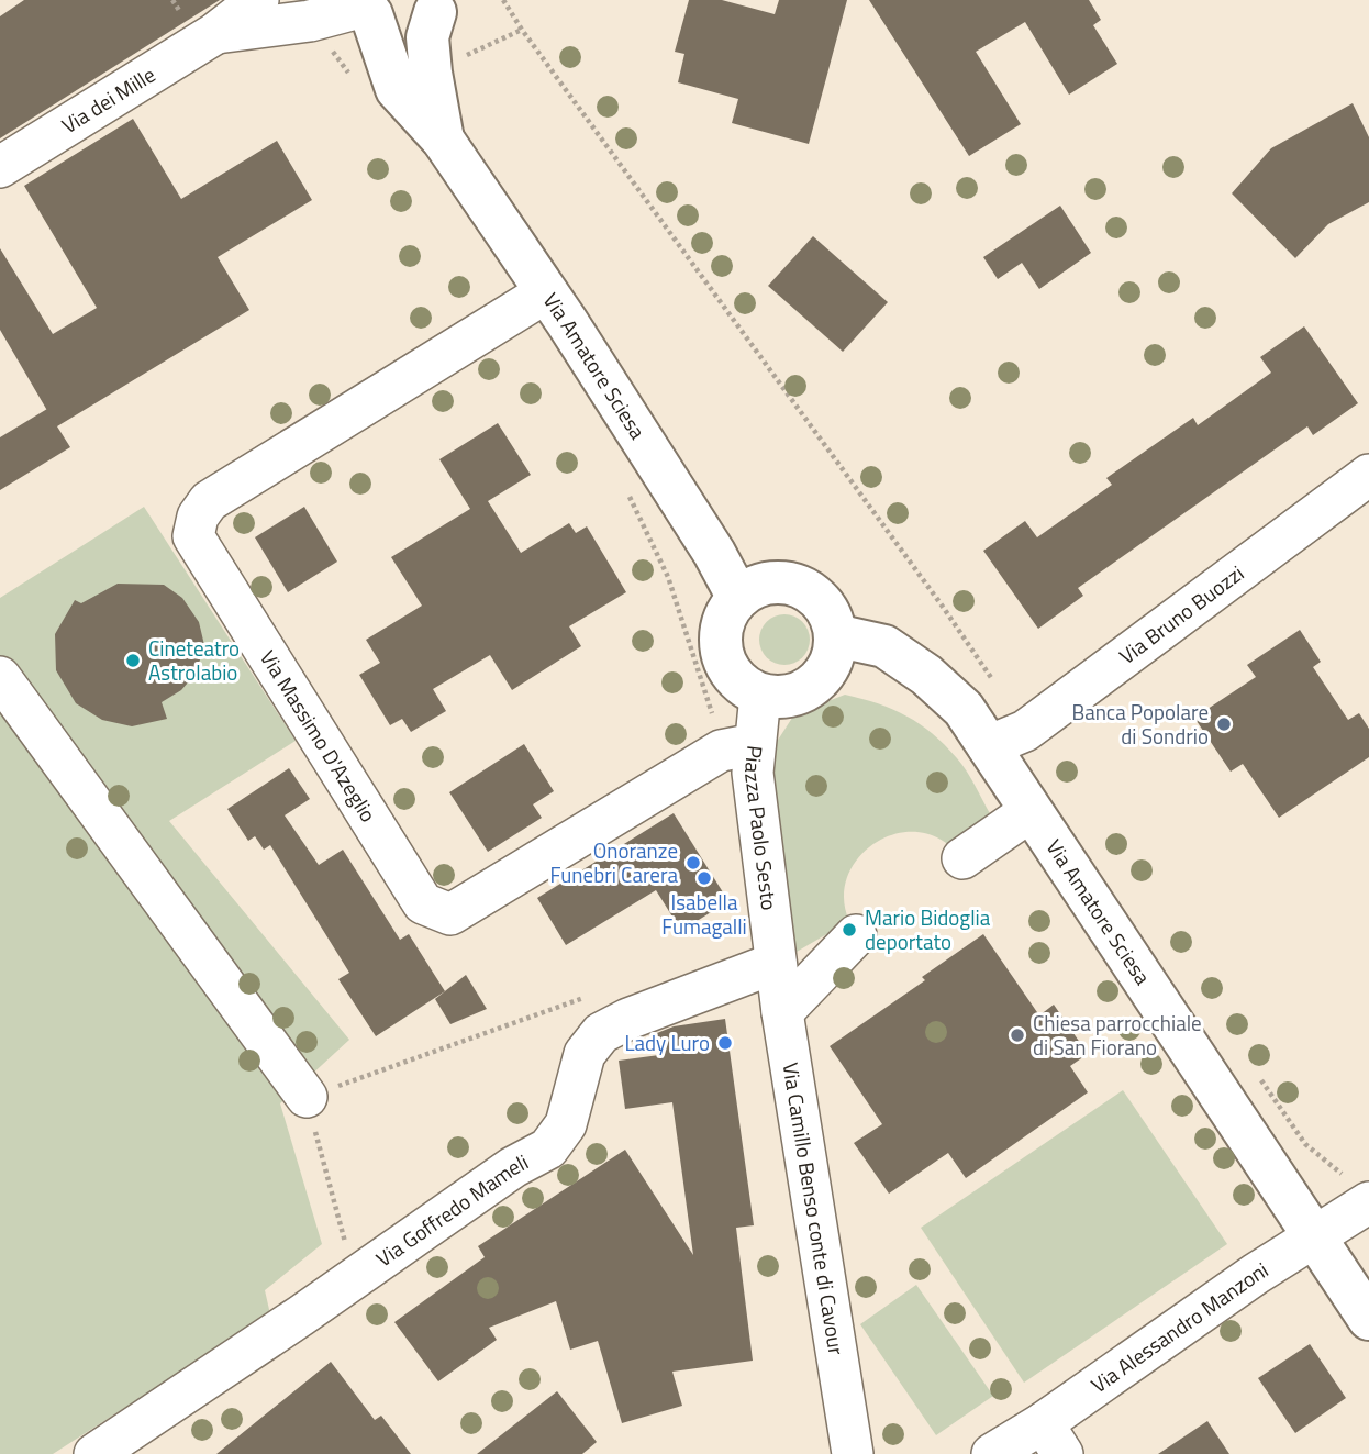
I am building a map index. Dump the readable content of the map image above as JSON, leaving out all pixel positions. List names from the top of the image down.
{
  "streets": {
    "street": [
      "Via dei Mille",
      "Via Amatore Sciesa",
      "Via Bruno Buozzi",
      "Via Massimo D'Azeglio",
      "Piazza Paolo Sesto",
      "Via Camillo Benso conte di Cavour",
      "Via Goffredo Mameli",
      "Via Alessandro Manzoni"
    ]
  },
  "crossings": [
    ["Via dei Mille", "Via Amatore Sciesa"],
    ["Via Amatore Sciesa", "Via Bruno Buozzi"],
    ["Via Amatore Sciesa", "Via Massimo D'Azeglio"],
    ["Via Amatore Sciesa", "Piazza Paolo Sesto"],
    ["Via Amatore Sciesa", "Via Alessandro Manzoni"],
    ["Via Massimo D'Azeglio", "Piazza Paolo Sesto"],
    ["Piazza Paolo Sesto", "Via Camillo Benso conte di Cavour"],
    ["Piazza Paolo Sesto", "Via Goffredo Mameli"],
    ["Via Camillo Benso conte di Cavour", "Via Goffredo Mameli"]
  ],
  "places": [
    "Cineteatro Astrolabio",
    "Banca Popolare di Sondrio",
    "Onoranze Funebri Carera",
    "Isabella Fumagalli",
    "Mario Bidoglia deportato",
    "Chiesa parrocchiale di San Fiorano",
    "Lady Luro"
  ]
}
